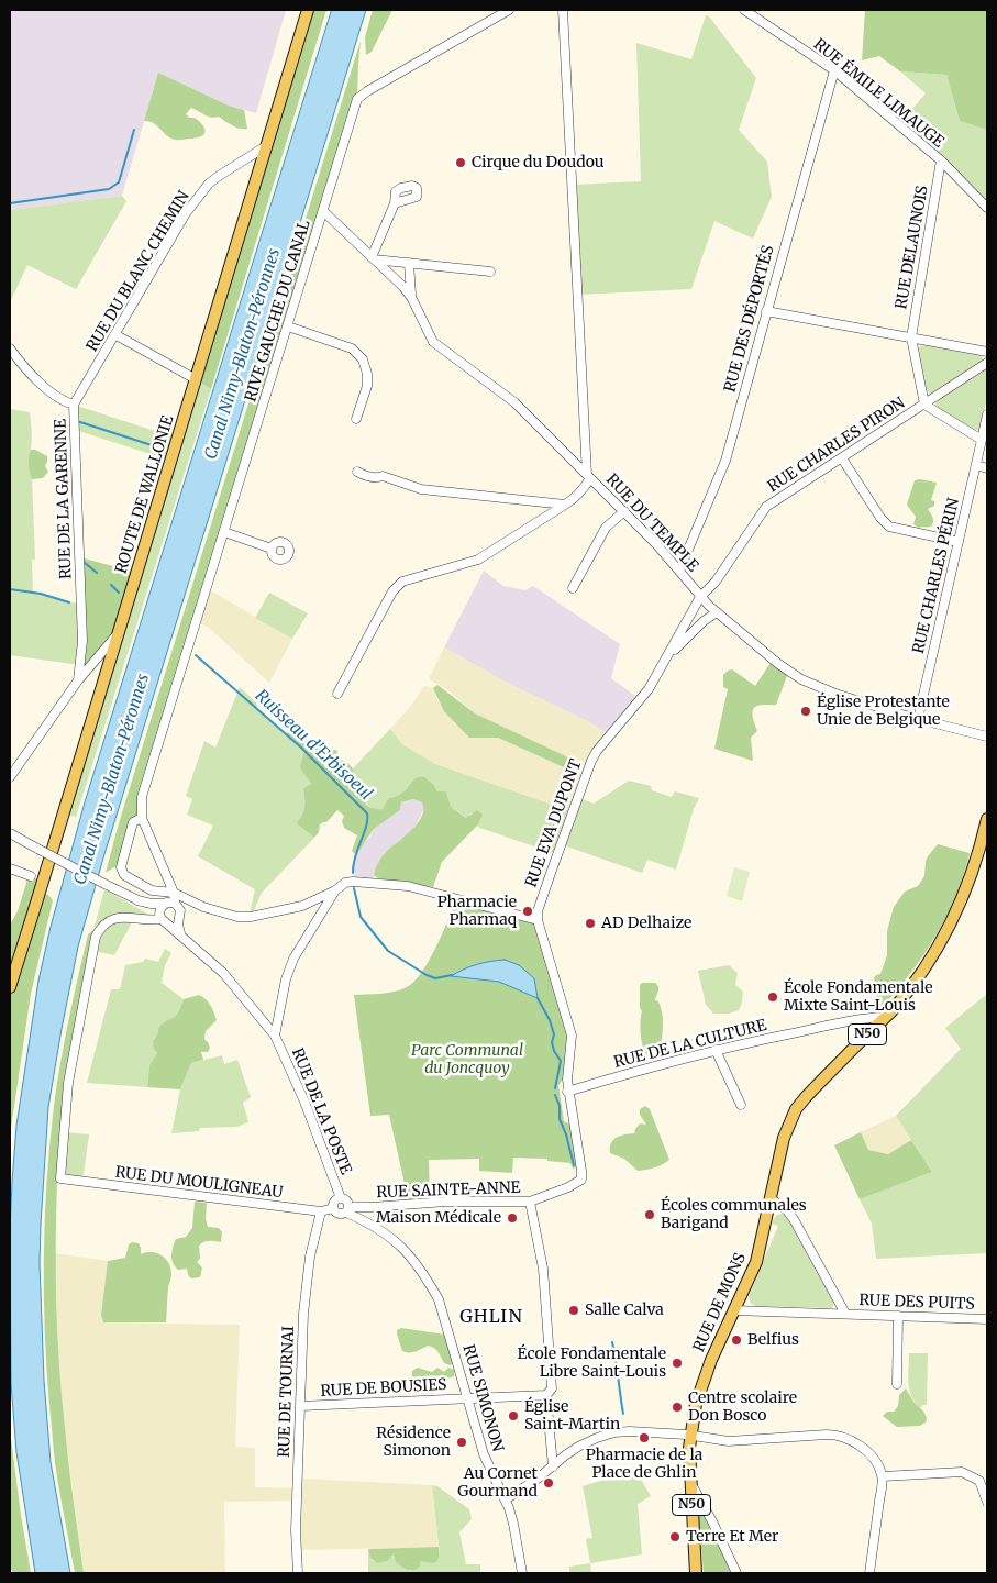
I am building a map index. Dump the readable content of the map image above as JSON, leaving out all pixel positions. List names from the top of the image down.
{
  "streets": {
    "main road": ["ROUTE DE WALLONIE", "N50", "RUE DE MONS"],
    "street": [
      "RUE ÉMILE LIMAUGE",
      "RUE DELAUNOIS",
      "RUE DU BLANC CHEMIN",
      "RIVE GAUCHE DU CANAL",
      "RUE DES DÉPORTÉS",
      "RUE CHARLES PIRON",
      "RUE DE LA GARENNE",
      "RUE DU TEMPLE",
      "RUE CHARLES PÉRIN",
      "RUE EVA DUPONT",
      "RUE DE LA CULTURE",
      "RUE DE LA POSTE",
      "RUE DU MOULIGNEAU",
      "RUE SAINTE-ANNE",
      "RUE DES PUITS",
      "RUE DE BOUSIES",
      "RUE DE TOURNAI",
      "RUE SIMONON"
    ]
  },
  "crossings": [
    ["RUE ÉMILE LIMAUGE", "RUE DELAUNOIS"],
    ["RUE ÉMILE LIMAUGE", "RUE DES DÉPORTÉS"],
    ["RUE DU BLANC CHEMIN", "ROUTE DE WALLONIE"],
    ["RUE DU BLANC CHEMIN", "RUE DE LA GARENNE"],
    ["RIVE GAUCHE DU CANAL", "RUE DE LA POSTE"],
    ["RIVE GAUCHE DU CANAL", "RUE DU MOULIGNEAU"],
    ["RUE DES DÉPORTÉS", "RUE DU TEMPLE"],
    ["RUE CHARLES PIRON", "RUE DU TEMPLE"],
    ["RUE CHARLES PIRON", "RUE EVA DUPONT"],
    ["RUE DU TEMPLE", "RUE CHARLES PÉRIN"],
    ["N50", "RUE DE MONS"],
    ["RUE DE LA CULTURE", "RUE SAINTE-ANNE"],
    ["RUE DE LA CULTURE", "RUE DE MONS"],
    ["RUE DE LA POSTE", "RUE DU MOULIGNEAU"],
    ["RUE DE LA POSTE", "RUE SAINTE-ANNE"],
    ["RUE DE LA POSTE", "RUE SIMONON"],
    ["RUE DU MOULIGNEAU", "RUE SAINTE-ANNE"],
    ["RUE DU MOULIGNEAU", "RUE DE TOURNAI"],
    ["RUE DU MOULIGNEAU", "RUE SIMONON"],
    ["RUE SAINTE-ANNE", "RUE SIMONON"],
    ["RUE DE MONS", "RUE DES PUITS"],
    ["RUE DE BOUSIES", "RUE DE TOURNAI"],
    ["RUE DE BOUSIES", "RUE SIMONON"]
  ],
  "districts": ["GHLIN"],
  "water": ["Canal Nimy-Blaton-Péronnes", "Ruisseau d'Erbisoeul"],
  "parks": ["Parc Communal du Joncquoy"],
  "places": [
    "Cirque du Doudou",
    "Église Protestante Unie de Belgique",
    "Pharmacie Pharmaq",
    "AD Delhaize",
    "École Fondamentale Mixte Saint-Louis",
    "Écoles communales Barigand",
    "Maison Médicale",
    "Salle Calva",
    "Belfius",
    "École Fondamentale Libre Saint-Louis",
    "Centre scolaire Don Bosco",
    "Église Saint-Martin",
    "Pharmacie de la Place de Ghlin",
    "Résidence Simonon",
    "Au Cornet Gourmand",
    "Terre Et Mer"
  ]
}
